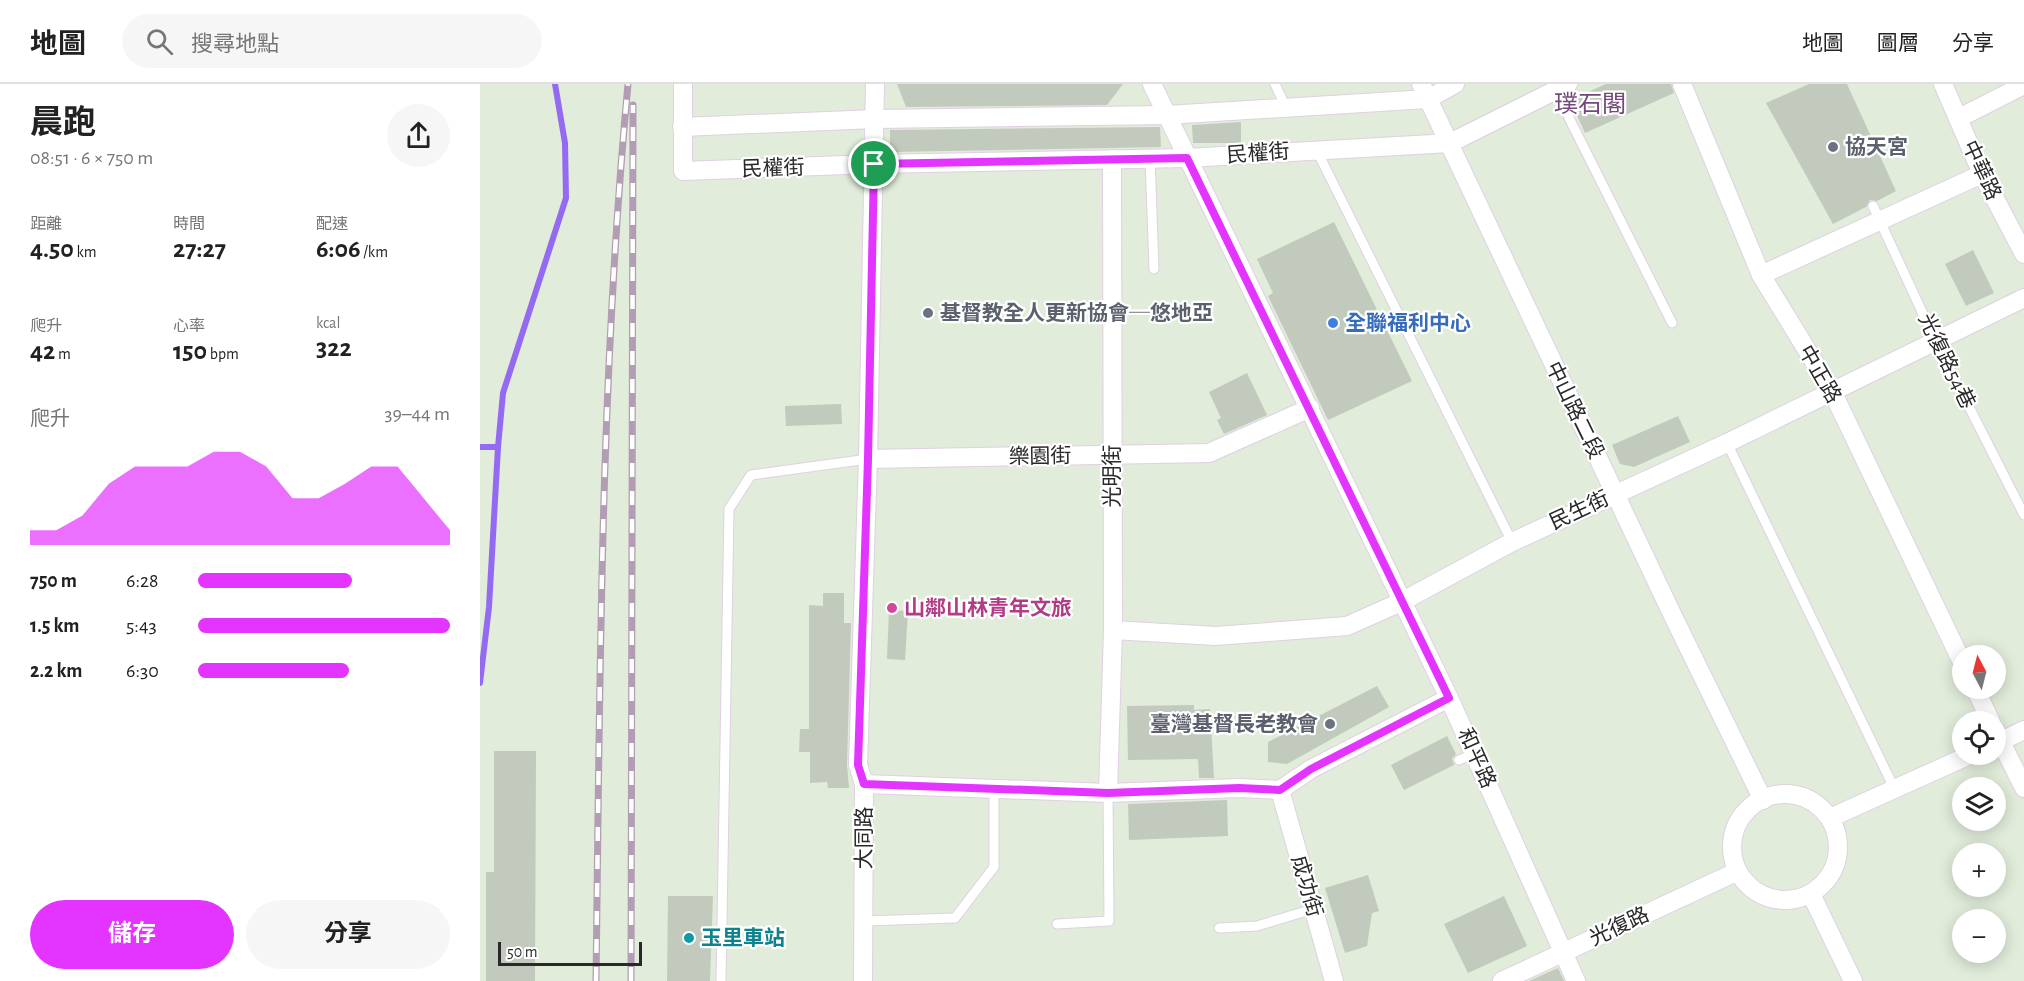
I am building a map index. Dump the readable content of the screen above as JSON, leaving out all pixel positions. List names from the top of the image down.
{
  "streets": {
    "street": [
      "民權街",
      "中華路",
      "中正路",
      "中山路二段",
      "樂園街",
      "光明街",
      "民生街",
      "和平路",
      "大同路",
      "成功街",
      "光復路"
    ],
    "lane": ["光復路54巷"]
  },
  "crossings": [
    ["民權街", "中山路二段"],
    ["民權街", "光明街"],
    ["民權街", "和平路"],
    ["民權街", "大同路"],
    ["光復路54巷", "民生街"],
    ["中正路", "民生街"],
    ["中山路二段", "民生街"],
    ["中山路二段", "光復路"],
    ["樂園街", "光明街"],
    ["樂園街", "和平路"],
    ["樂園街", "大同路"],
    ["光明街", "民生街"],
    ["民生街", "和平路"],
    ["和平路", "光復路"]
  ],
  "districts": ["璞石閣"],
  "places": [
    "協天宮",
    "基督教全人更新協會─悠地亞",
    "全聯福利中心",
    "山鄰山林青年文旅",
    "臺灣基督長老教會",
    "玉里車站"
  ],
  "scale_bar": "50 m",
  "north": "top",
  "page": {
    "header": "地圖",
    "search": "搜尋地點",
    "nav": ["地圖", "圖層", "分享"],
    "heading": ["晨跑", "08:51 · 6 × 750 m"],
    "stats": [
      ["距離", "4.50 km"],
      ["時間", "27:27"],
      ["配速", "6:06 /km"],
      ["爬升", "42 m"],
      ["心率", "150 bpm"],
      ["kcal", "322"]
    ],
    "chart": ["爬升", "39–44 m"],
    "list": [
      {
        "name": "750 m",
        "note": "6:28"
      },
      {
        "name": "1.5 km",
        "note": "5:43"
      },
      {
        "name": "2.2 km",
        "note": "6:30"
      }
    ],
    "map_buttons": ["+", "−"],
    "buttons": ["儲存", "分享"],
    "scale": "50 m"
  }
}
